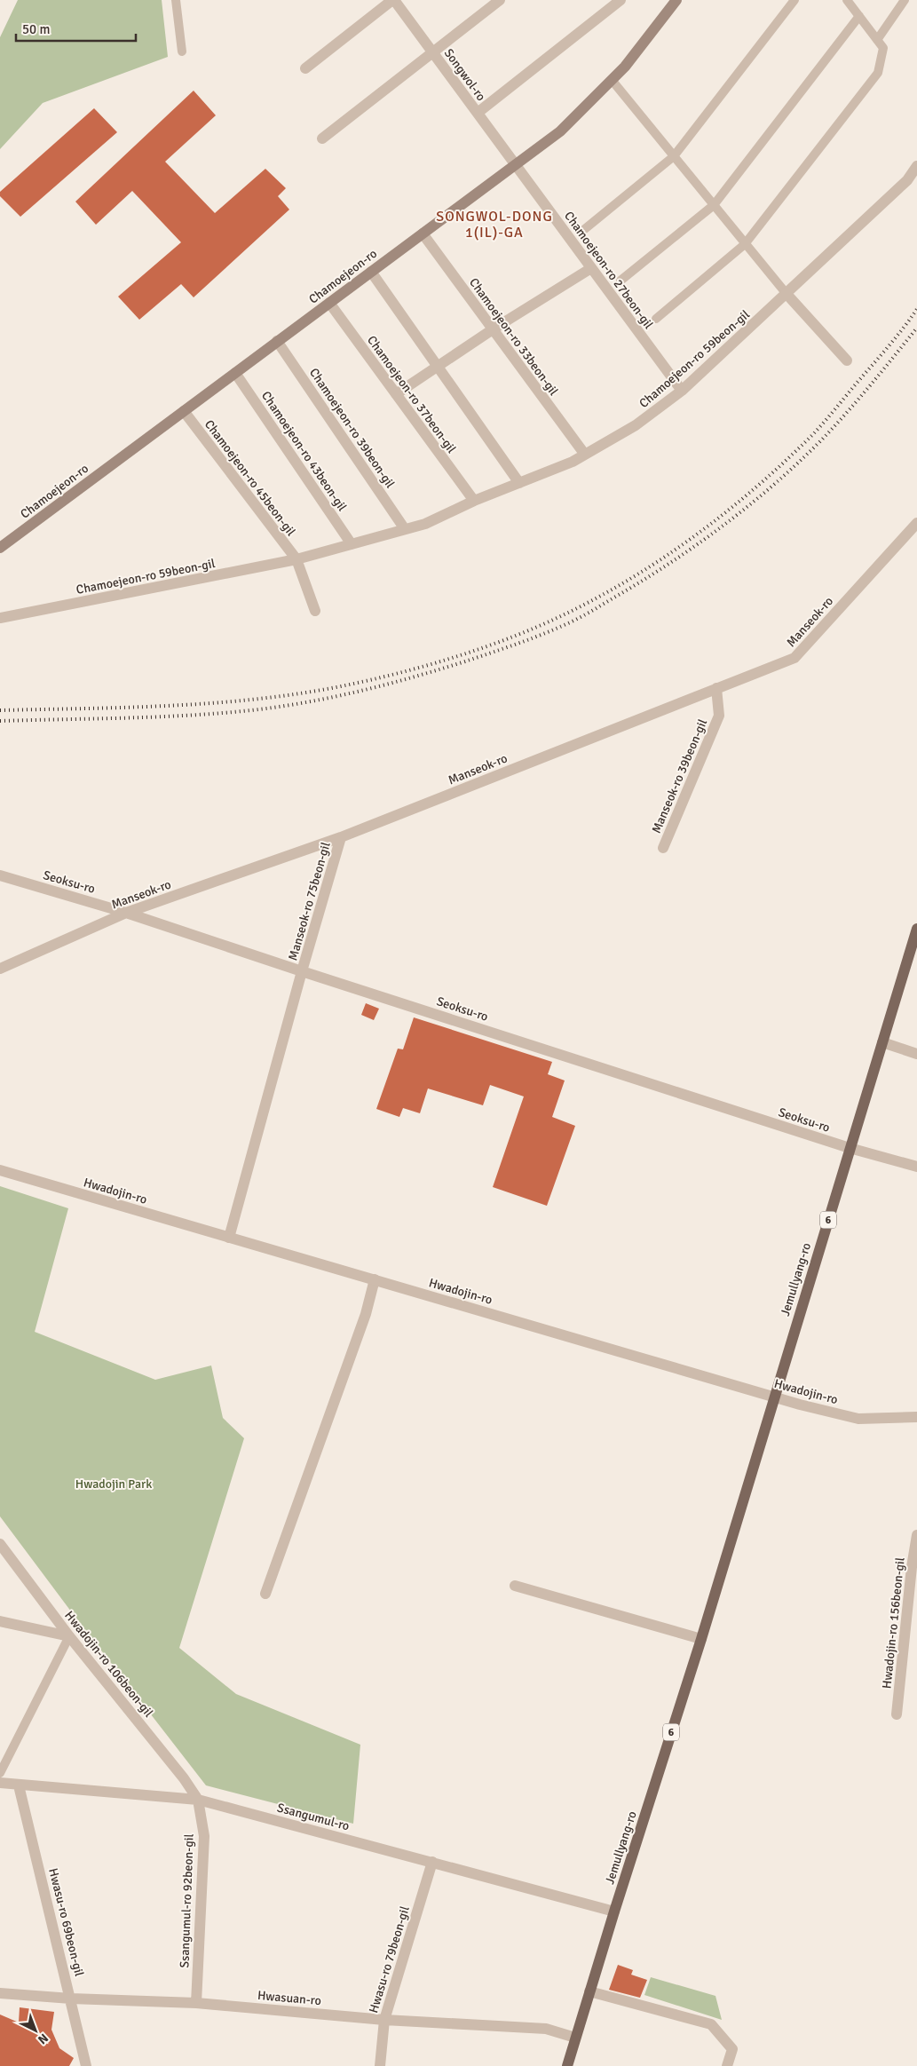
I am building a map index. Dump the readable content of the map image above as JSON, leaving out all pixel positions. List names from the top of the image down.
{
  "streets": {
    "main road": ["Chamoejeon-ro", "6", "Jemullyang-ro"],
    "street": [
      "Songwol-ro",
      "Chamoejeon-ro 27beon-gil",
      "Chamoejeon-ro 33beon-gil",
      "Chamoejeon-ro 59beon-gil",
      "Chamoejeon-ro 37beon-gil",
      "Chamoejeon-ro 39beon-gil",
      "Chamoejeon-ro 43beon-gil",
      "Chamoejeon-ro 45beon-gil",
      "Manseok-ro",
      "Manseok-ro 39beon-gil",
      "Seoksu-ro",
      "Manseok-ro 75beon-gil",
      "Hwadojin-ro",
      "Hwadojin-ro 156beon-gil",
      "Hwadojin-ro 106beon-gil",
      "Ssangumul-ro",
      "Ssangumul-ro 92beon-gil",
      "Hwasu-ro 69beon-gil",
      "Hwasu-ro 79beon-gil",
      "Hwasuan-ro"
    ]
  },
  "crossings": [
    ["Songwol-ro", "Chamoejeon-ro 27beon-gil"],
    ["Songwol-ro", "Chamoejeon-ro"],
    ["Chamoejeon-ro 27beon-gil", "Chamoejeon-ro"],
    ["Chamoejeon-ro 27beon-gil", "Chamoejeon-ro 59beon-gil"],
    ["Chamoejeon-ro", "Chamoejeon-ro 33beon-gil"],
    ["Chamoejeon-ro", "Chamoejeon-ro 37beon-gil"],
    ["Chamoejeon-ro", "Chamoejeon-ro 39beon-gil"],
    ["Chamoejeon-ro", "Chamoejeon-ro 43beon-gil"],
    ["Chamoejeon-ro", "Chamoejeon-ro 45beon-gil"],
    ["Chamoejeon-ro 33beon-gil", "Chamoejeon-ro 59beon-gil"],
    ["Chamoejeon-ro 59beon-gil", "Chamoejeon-ro 37beon-gil"],
    ["Chamoejeon-ro 59beon-gil", "Chamoejeon-ro 39beon-gil"],
    ["Chamoejeon-ro 59beon-gil", "Chamoejeon-ro 43beon-gil"],
    ["Chamoejeon-ro 59beon-gil", "Chamoejeon-ro 45beon-gil"],
    ["Manseok-ro", "Manseok-ro 39beon-gil"],
    ["Manseok-ro", "Seoksu-ro"],
    ["Manseok-ro", "Manseok-ro 75beon-gil"],
    ["Seoksu-ro", "Manseok-ro 75beon-gil"],
    ["Seoksu-ro", "Jemullyang-ro"],
    ["Manseok-ro 75beon-gil", "Hwadojin-ro"],
    ["Hwadojin-ro", "Jemullyang-ro"],
    ["Jemullyang-ro", "Ssangumul-ro"],
    ["Jemullyang-ro", "Hwasuan-ro"],
    ["Hwadojin-ro 106beon-gil", "Ssangumul-ro"],
    ["Hwadojin-ro 106beon-gil", "Ssangumul-ro 92beon-gil"],
    ["Ssangumul-ro", "Ssangumul-ro 92beon-gil"],
    ["Ssangumul-ro", "Hwasu-ro 69beon-gil"],
    ["Ssangumul-ro", "Hwasu-ro 79beon-gil"],
    ["Ssangumul-ro 92beon-gil", "Hwasuan-ro"],
    ["Hwasu-ro 69beon-gil", "Hwasuan-ro"],
    ["Hwasu-ro 79beon-gil", "Hwasuan-ro"]
  ],
  "districts": ["SONGWOL-DONG 1(IL)-GA"],
  "parks": ["Hwadojin Park"],
  "scale_bar": "50 m",
  "north": "bottom right"
}
